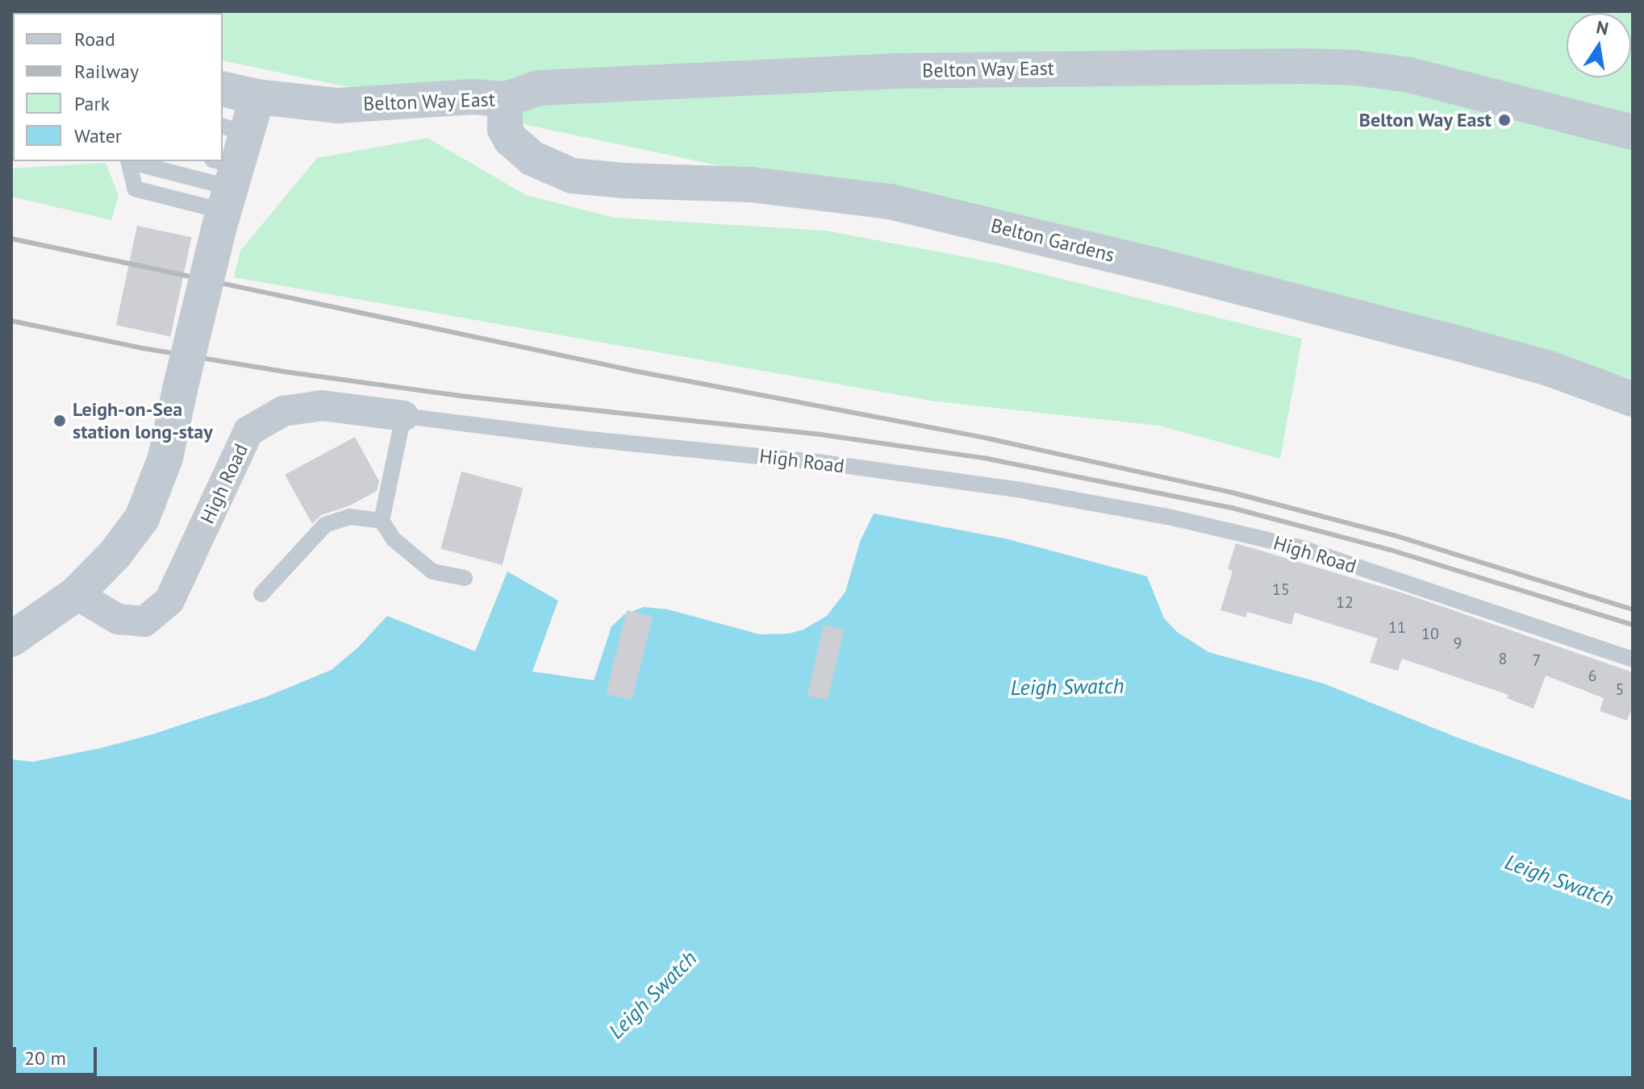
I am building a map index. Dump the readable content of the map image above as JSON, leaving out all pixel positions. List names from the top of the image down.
{
  "streets": {
    "street": ["Belton Way East", "Belton Gardens", "High Road"]
  },
  "crossings": [
    ["Belton Way East", "Belton Gardens"]
  ],
  "water": ["Leigh Swatch"],
  "places": ["Belton Way East", "Leigh-on-Sea station long-stay"],
  "house_numbers": [
    "15",
    "12",
    "11",
    "10",
    "9",
    "8",
    "7",
    "6",
    "5"
  ],
  "legend": [
    "Road",
    "Railway",
    "Park",
    "Water"
  ],
  "scale_bar": "20 m",
  "north": "top"
}
